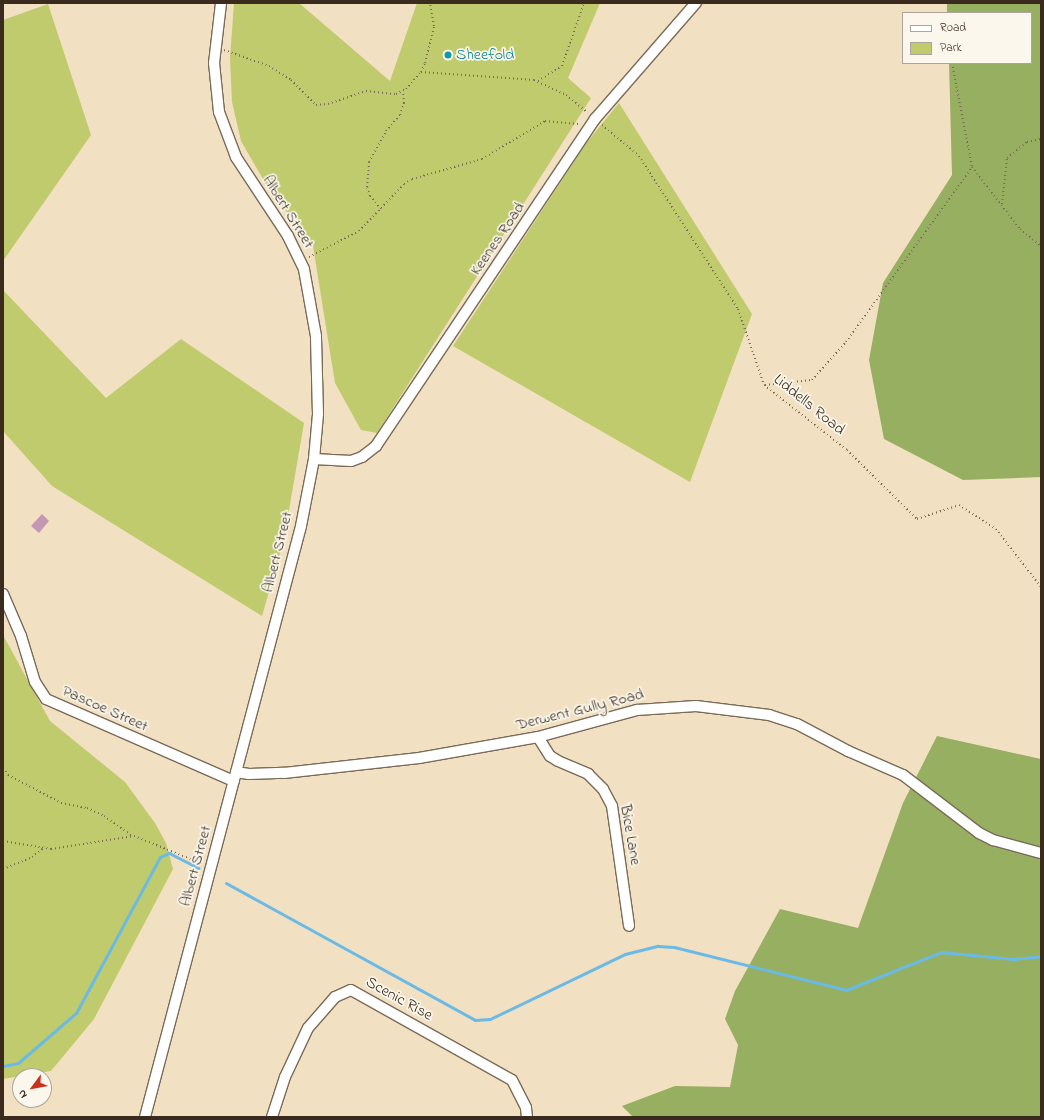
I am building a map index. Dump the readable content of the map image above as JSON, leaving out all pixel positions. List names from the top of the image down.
{
  "streets": {
    "street": [
      "Albert Street",
      "Keenes Road",
      "Pascoe Street",
      "Derwent Gully Road",
      "Bice Lane",
      "Scenic Rise"
    ],
    "path": ["Liddells Road"]
  },
  "crossings": [
    ["Albert Street", "Keenes Road"],
    ["Albert Street", "Pascoe Street"],
    ["Albert Street", "Derwent Gully Road"],
    ["Keenes Road", "Liddells Road"],
    ["Pascoe Street", "Derwent Gully Road"],
    ["Derwent Gully Road", "Bice Lane"]
  ],
  "places": ["Sheefold"],
  "legend": ["Road", "Park"],
  "north": "bottom left"
}
